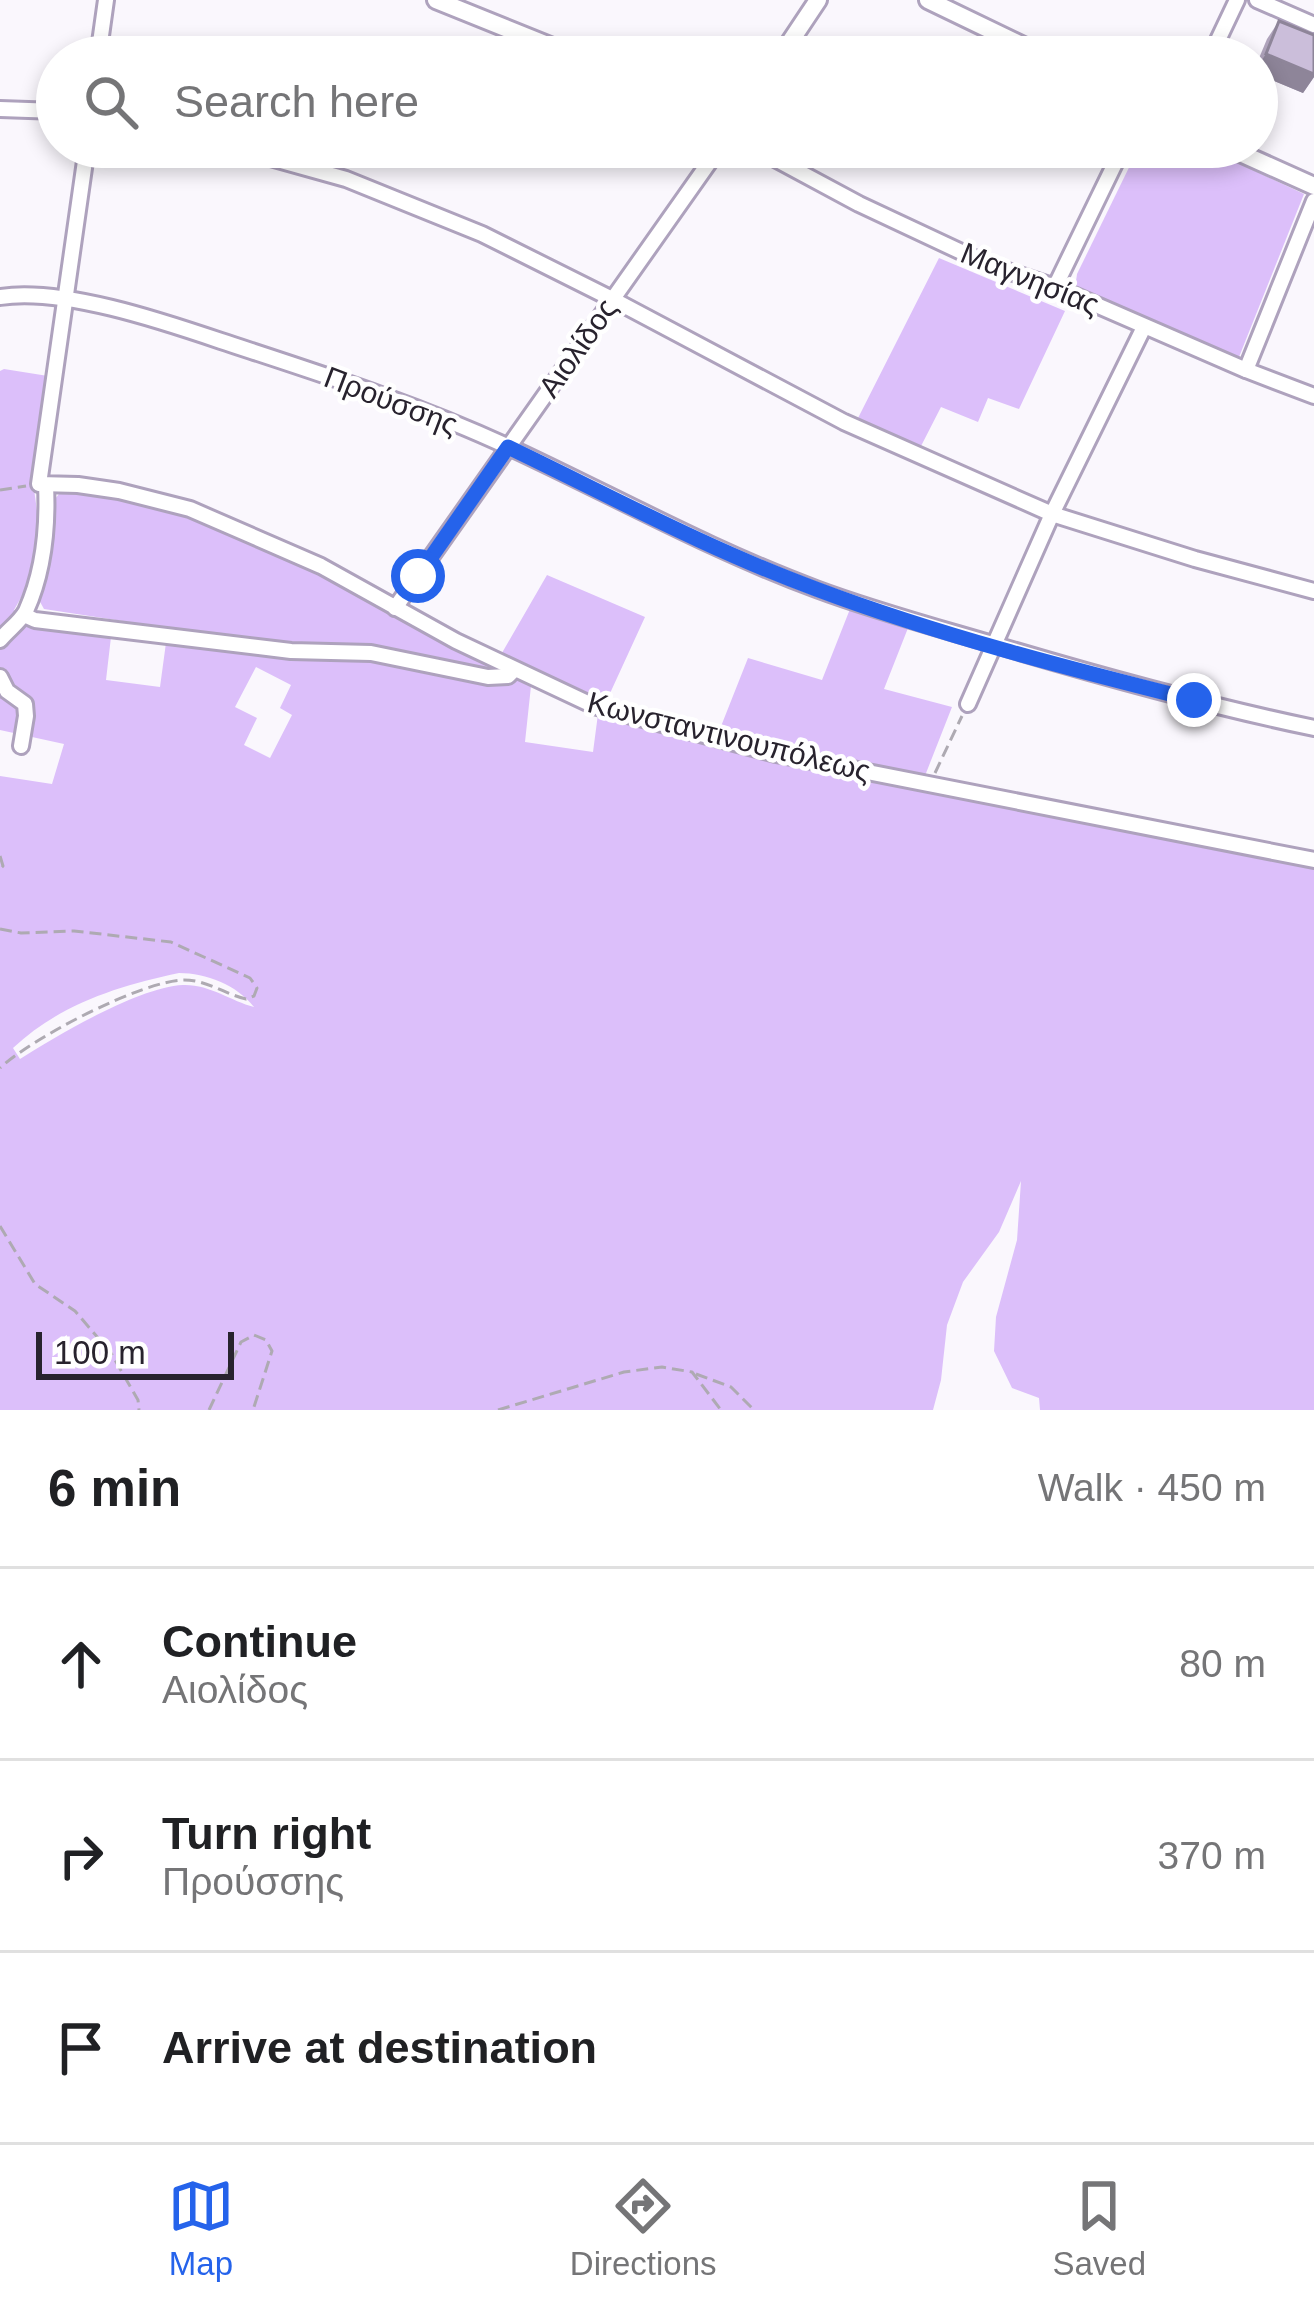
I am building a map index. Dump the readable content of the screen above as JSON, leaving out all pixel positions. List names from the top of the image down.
{
  "streets": {
    "street": [
      "Μαγνησίας",
      "Αιολίδος",
      "Προύσσης",
      "Κωνσταντινουπόλεως"
    ]
  },
  "crossings": [
    ["Αιολίδος", "Προύσσης"],
    ["Αιολίδος", "Κωνσταντινουπόλεως"]
  ],
  "scale_bar": "100 m",
  "page": {
    "search": "Search here",
    "scale": "100 m",
    "heading": ["6 min", "Walk · 450 m"],
    "list": [
      ["Continue", "Αιολίδος", "80 m"],
      ["Turn right", "Προύσσης", "370 m"],
      "Arrive at destination"
    ],
    "nav": ["Map", "Directions", "Saved"]
  }
}
